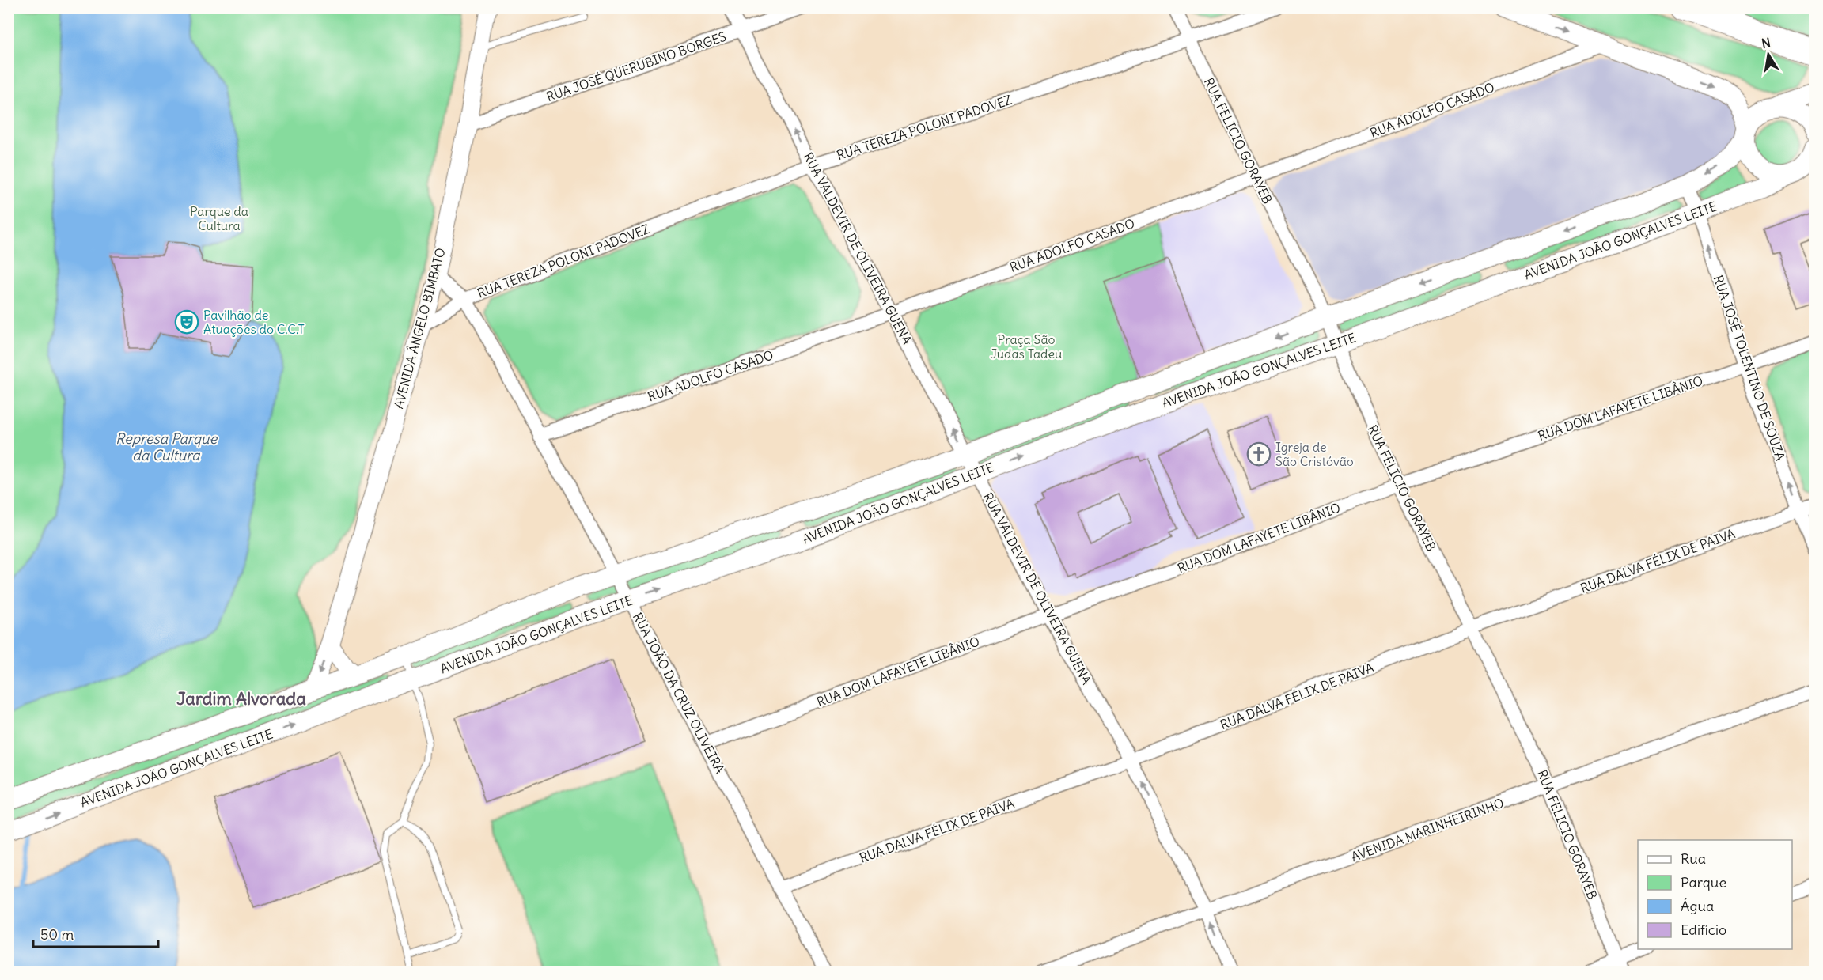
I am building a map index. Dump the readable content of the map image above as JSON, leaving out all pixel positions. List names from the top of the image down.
{
  "streets": {
    "main road": ["AVENIDA JOÃO GONÇALVES LEITE"],
    "street": [
      "RUA JOSÉ QUERUBINO BORGES",
      "RUA ADOLFO CASADO",
      "RUA TEREZA POLONI PADOVEZ",
      "RUA FELICIO GORAYEB",
      "RUA VALDEVIR DE OLIVEIRA GUENA",
      "AVENIDA ÂNGELO BIMBATO",
      "RUA JOSÉ TOLENTINO DE SOUZA",
      "RUA DOM LAFAYETE LIBÂNIO",
      "RUA DALVA FÉLIX DE PAIVA",
      "RUA JOÃO DA CRUZ OLIVEIRA",
      "AVENIDA MARINHEIRINHO"
    ]
  },
  "crossings": [
    ["RUA JOSÉ QUERUBINO BORGES", "RUA VALDEVIR DE OLIVEIRA GUENA"],
    ["RUA JOSÉ QUERUBINO BORGES", "AVENIDA ÂNGELO BIMBATO"],
    ["RUA ADOLFO CASADO", "RUA FELICIO GORAYEB"],
    ["RUA ADOLFO CASADO", "RUA VALDEVIR DE OLIVEIRA GUENA"],
    ["RUA ADOLFO CASADO", "RUA JOÃO DA CRUZ OLIVEIRA"],
    ["RUA TEREZA POLONI PADOVEZ", "RUA FELICIO GORAYEB"],
    ["RUA TEREZA POLONI PADOVEZ", "RUA VALDEVIR DE OLIVEIRA GUENA"],
    ["RUA TEREZA POLONI PADOVEZ", "AVENIDA ÂNGELO BIMBATO"],
    ["RUA TEREZA POLONI PADOVEZ", "RUA JOÃO DA CRUZ OLIVEIRA"],
    ["RUA FELICIO GORAYEB", "AVENIDA JOÃO GONÇALVES LEITE"],
    ["RUA FELICIO GORAYEB", "RUA DOM LAFAYETE LIBÂNIO"],
    ["RUA FELICIO GORAYEB", "RUA DALVA FÉLIX DE PAIVA"],
    ["RUA FELICIO GORAYEB", "AVENIDA MARINHEIRINHO"],
    ["AVENIDA JOÃO GONÇALVES LEITE", "RUA VALDEVIR DE OLIVEIRA GUENA"],
    ["AVENIDA JOÃO GONÇALVES LEITE", "AVENIDA ÂNGELO BIMBATO"],
    ["AVENIDA JOÃO GONÇALVES LEITE", "RUA JOSÉ TOLENTINO DE SOUZA"],
    ["AVENIDA JOÃO GONÇALVES LEITE", "RUA JOÃO DA CRUZ OLIVEIRA"],
    ["RUA VALDEVIR DE OLIVEIRA GUENA", "RUA DOM LAFAYETE LIBÂNIO"],
    ["RUA VALDEVIR DE OLIVEIRA GUENA", "RUA DALVA FÉLIX DE PAIVA"],
    ["RUA VALDEVIR DE OLIVEIRA GUENA", "AVENIDA MARINHEIRINHO"],
    ["AVENIDA ÂNGELO BIMBATO", "RUA JOÃO DA CRUZ OLIVEIRA"],
    ["RUA JOSÉ TOLENTINO DE SOUZA", "RUA DOM LAFAYETE LIBÂNIO"],
    ["RUA JOSÉ TOLENTINO DE SOUZA", "RUA DALVA FÉLIX DE PAIVA"],
    ["RUA DOM LAFAYETE LIBÂNIO", "RUA JOÃO DA CRUZ OLIVEIRA"],
    ["RUA DALVA FÉLIX DE PAIVA", "RUA JOÃO DA CRUZ OLIVEIRA"]
  ],
  "one_way": ["RUA VALDEVIR DE OLIVEIRA GUENA", "RUA JOSÉ TOLENTINO DE SOUZA"],
  "districts": ["Jardim Alvorada"],
  "water": ["Represa Parque da Cultura"],
  "parks": ["Parque da Cultura", "Praça São Judas Tadeu"],
  "places": {
    "theatre": ["Pavilhão de Atuações do C.C.T"],
    "church": ["Igreja de São Cristóvão"]
  },
  "legend": [
    "Rua",
    "Parque",
    "Água",
    "Edifício"
  ],
  "scale_bar": "50 m",
  "north": "top"
}
